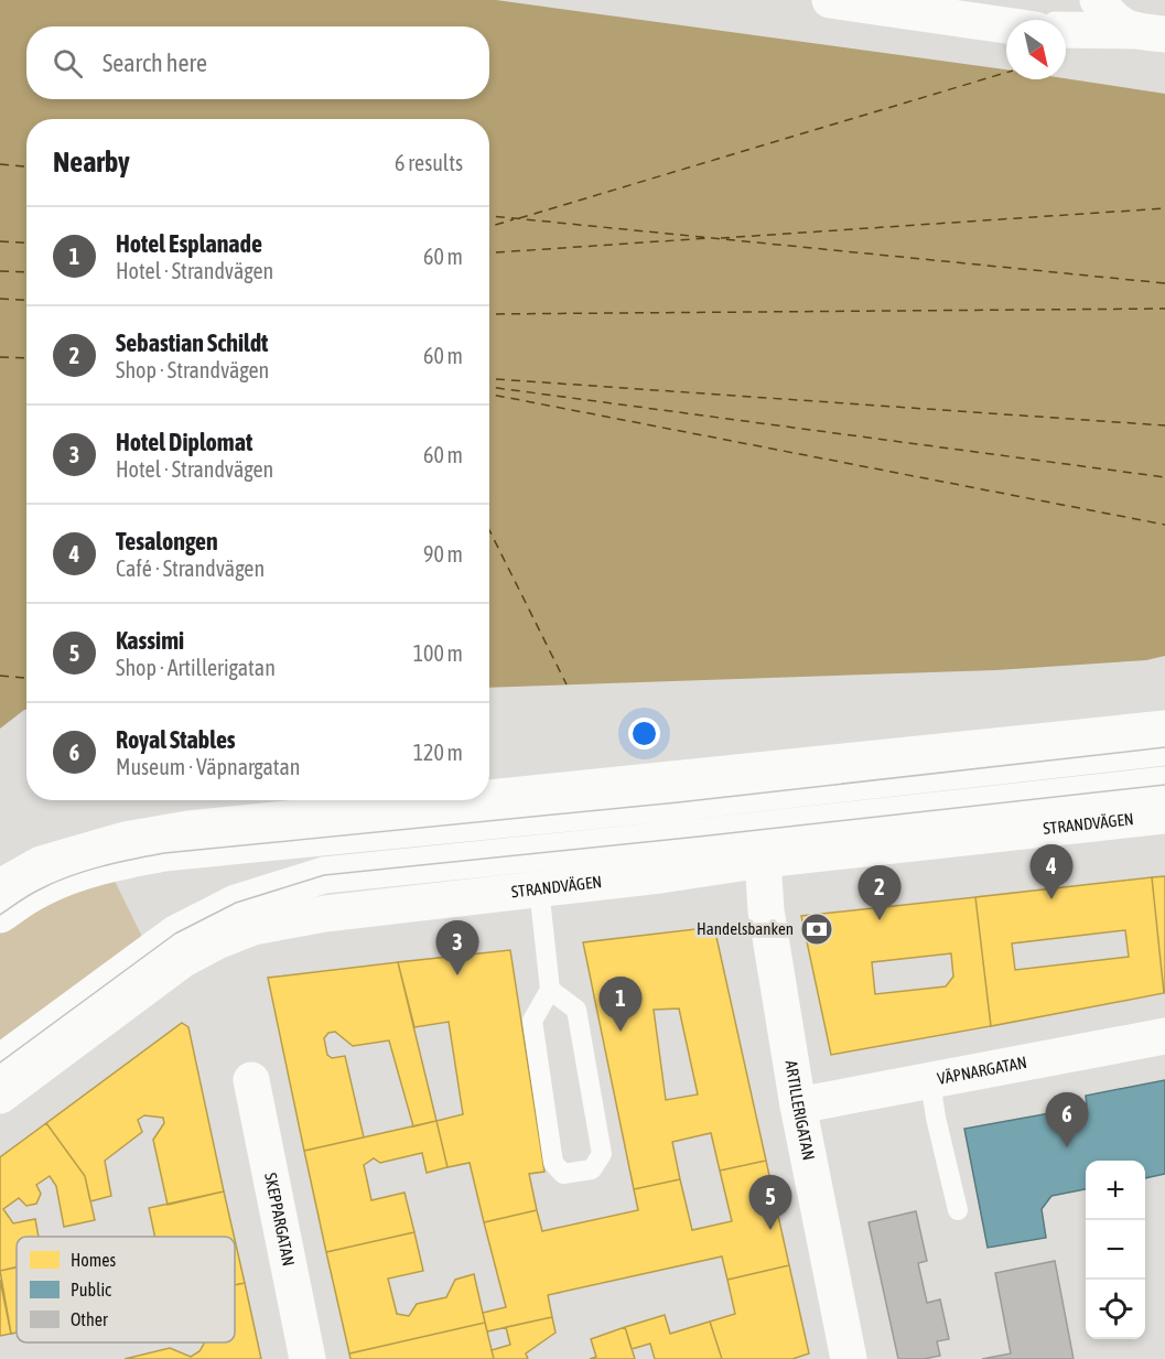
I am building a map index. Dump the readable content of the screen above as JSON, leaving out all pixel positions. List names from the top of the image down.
{
  "streets": {
    "street": [
      "STRANDVÄGEN",
      "VÄPNARGATAN",
      "ARTILLERIGATAN",
      "SKEPPARGATAN"
    ]
  },
  "crossings": [
    ["STRANDVÄGEN", "ARTILLERIGATAN"],
    ["VÄPNARGATAN", "ARTILLERIGATAN"]
  ],
  "places": {
    "bank": ["Handelsbanken"]
  },
  "legend": ["Homes", "Public", "Other"],
  "north": "bottom right",
  "page": {
    "search": "Search here",
    "heading": ["Nearby", "6 results"],
    "list": [
      {
        "mark": "1",
        "name": "Hotel Esplanade",
        "note": "Hotel · Strandvägen",
        "value": "60 m"
      },
      {
        "mark": "2",
        "name": "Sebastian Schildt",
        "note": "Shop · Strandvägen",
        "value": "60 m"
      },
      {
        "mark": "3",
        "name": "Hotel Diplomat",
        "note": "Hotel · Strandvägen",
        "value": "60 m"
      },
      {
        "mark": "4",
        "name": "Tesalongen",
        "note": "Café · Strandvägen",
        "value": "90 m"
      },
      {
        "mark": "5",
        "name": "Kassimi",
        "note": "Shop · Artillerigatan",
        "value": "100 m"
      },
      {
        "mark": "6",
        "name": "Royal Stables",
        "note": "Museum · Väpnargatan",
        "value": "120 m"
      }
    ],
    "pins": [
      "4",
      "2",
      "3",
      "1",
      "6",
      "5"
    ],
    "map_buttons": ["+", "−"]
  }
}
